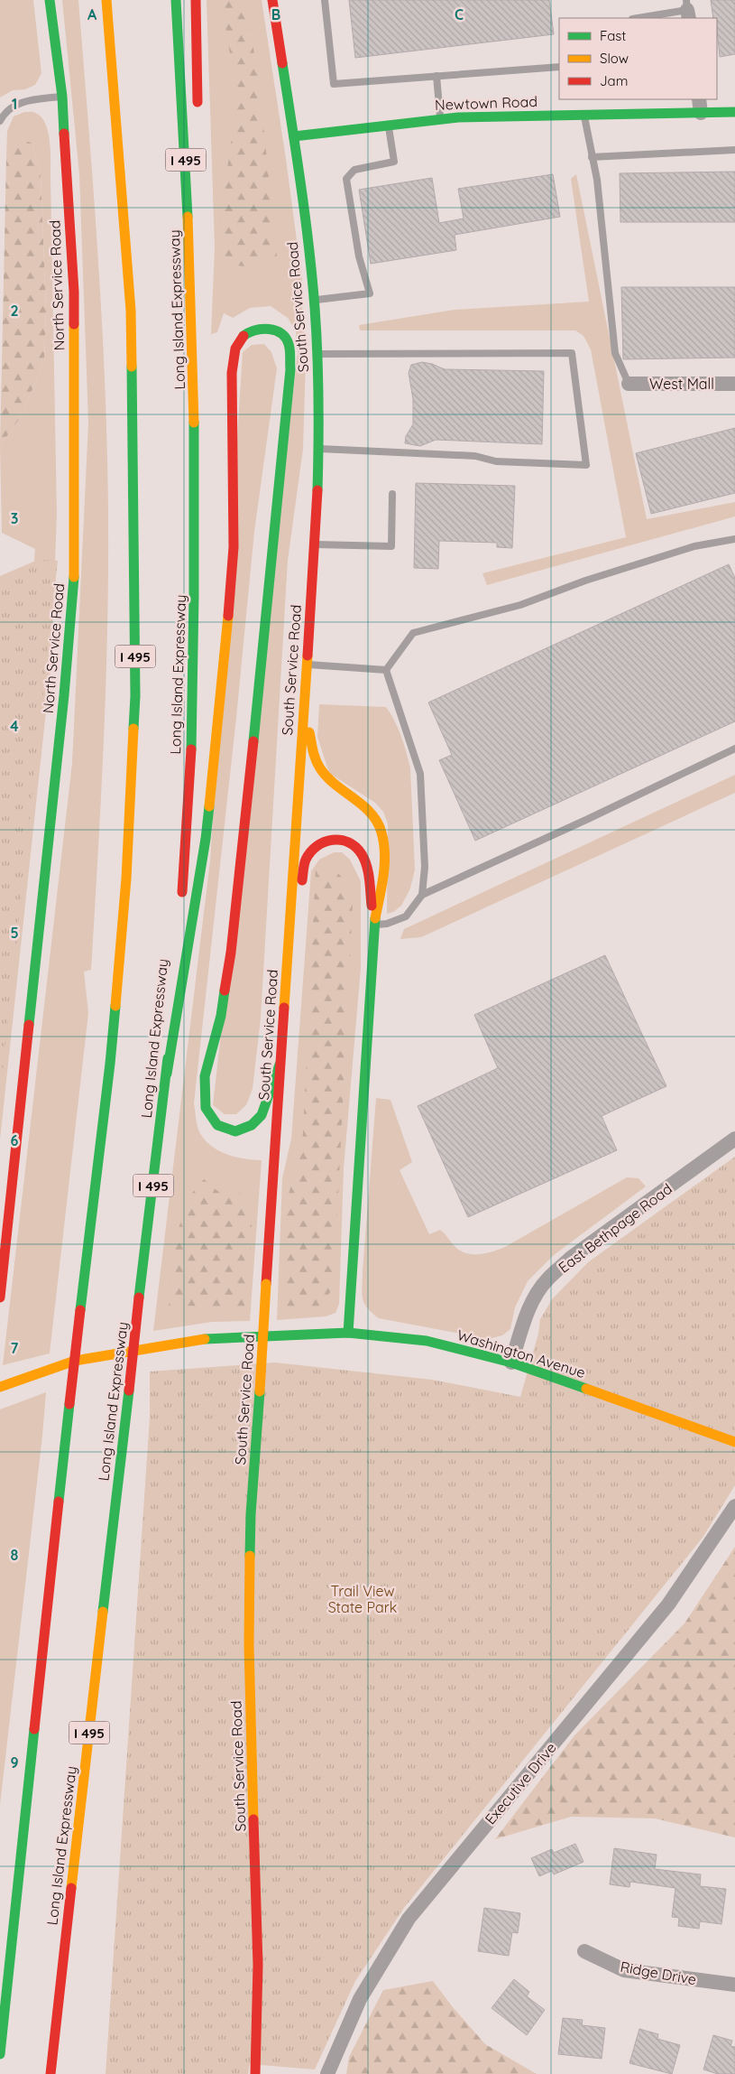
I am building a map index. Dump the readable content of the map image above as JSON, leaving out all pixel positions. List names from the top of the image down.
{
  "streets": {
    "main road": [
      "Newtown Road",
      "I 495",
      "North Service Road",
      "South Service Road",
      "Long Island Expressway",
      "Washington Avenue"
    ],
    "street": [
      "West Mall",
      "East Bethpage Road",
      "Executive Drive",
      "Ridge Drive"
    ]
  },
  "crossings": [
    ["Newtown Road", "South Service Road"],
    ["East Bethpage Road", "Washington Avenue"]
  ],
  "parks": ["Trail View State Park"],
  "legend": ["Fast", "Slow", "Jam"],
  "grid": {
    "columns": ["A", "B", "C"],
    "rows": [
      "1",
      "2",
      "3",
      "4",
      "5",
      "6",
      "7",
      "8",
      "9"
    ]
  }
}
